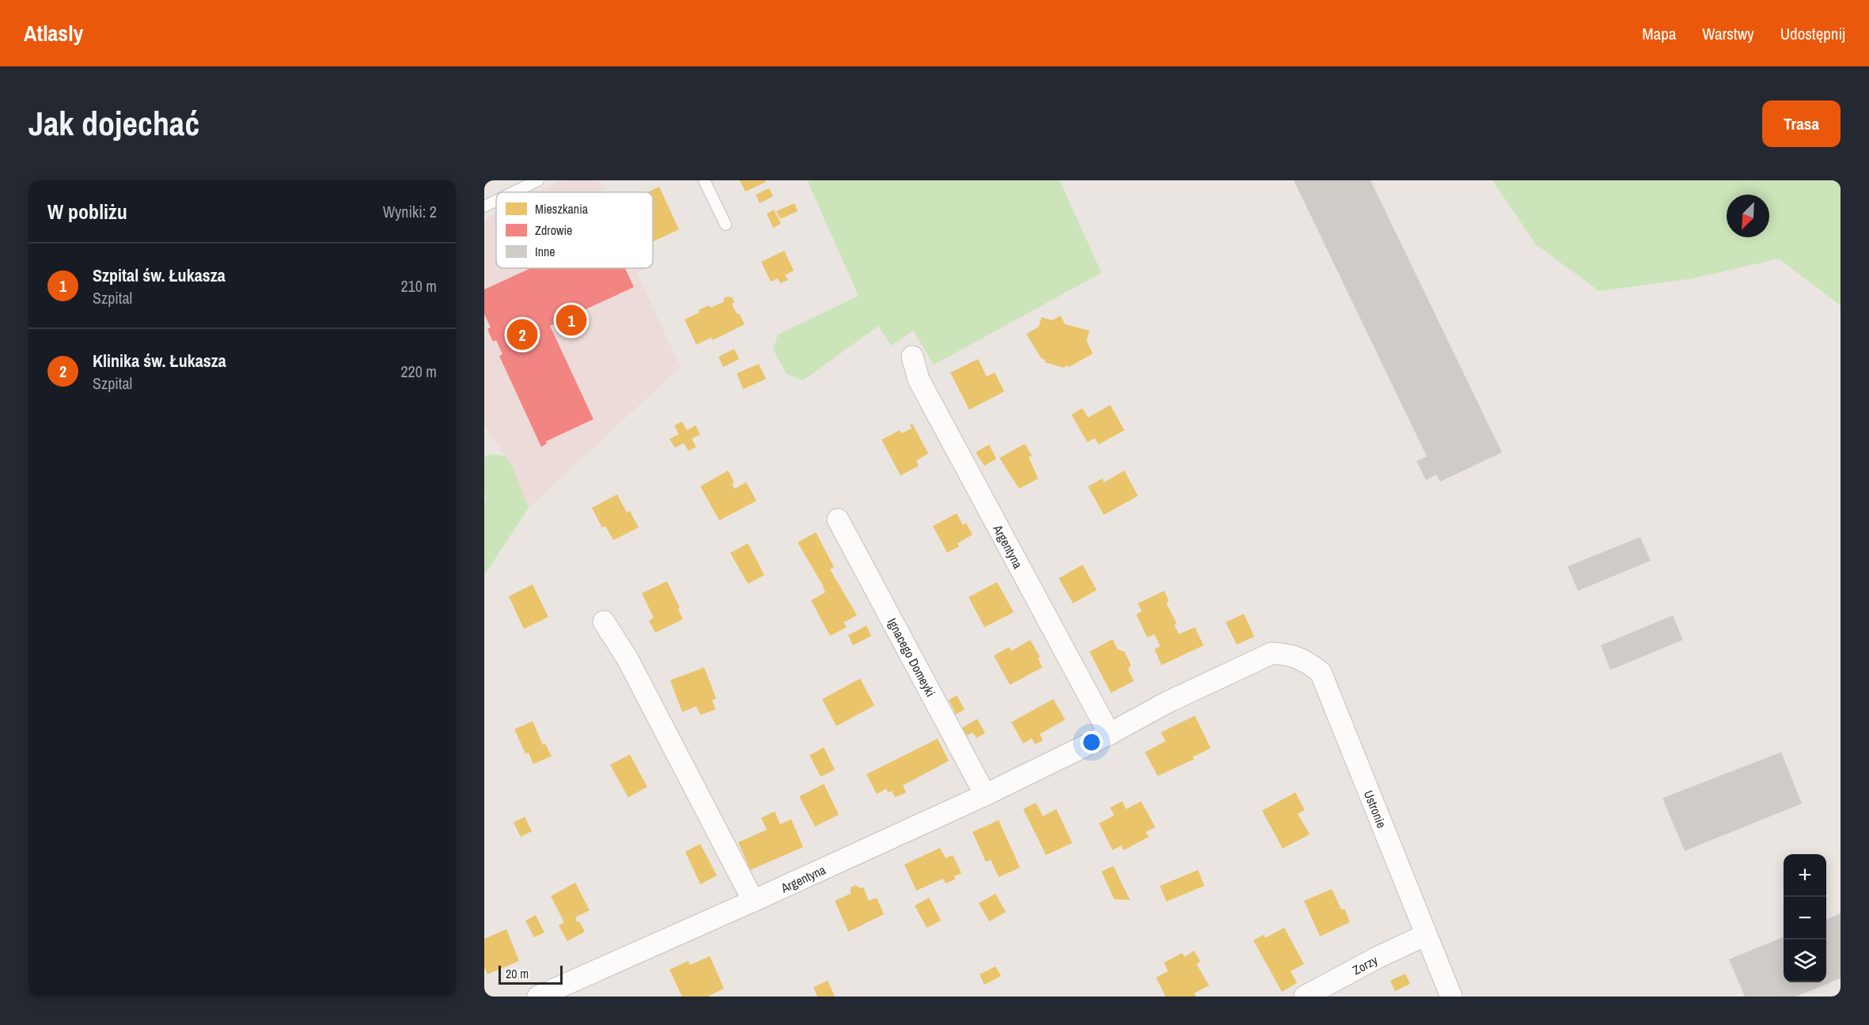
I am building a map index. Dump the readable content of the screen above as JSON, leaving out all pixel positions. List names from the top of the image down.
{
  "streets": {
    "street": [
      "Argentyna",
      "Ignacego Domeyki",
      "Ustronie",
      "Zorzy"
    ]
  },
  "crossings": [
    ["Argentyna", "Ignacego Domeyki"],
    ["Argentyna", "Ustronie"],
    ["Ustronie", "Zorzy"]
  ],
  "legend": ["Mieszkania", "Zdrowie", "Inne"],
  "scale_bar": "20 m",
  "north": "bottom left",
  "page": {
    "header": "Atlasly",
    "nav": ["Mapa", "Warstwy", "Udostępnij"],
    "buttons": "Trasa",
    "title": "Jak dojechać",
    "heading": ["W pobliżu", "Wyniki: 2"],
    "list": [
      {
        "mark": "1",
        "name": "Szpital św. Łukasza",
        "note": "Szpital",
        "value": "210 m"
      },
      {
        "mark": "2",
        "name": "Klinika św. Łukasza",
        "note": "Szpital",
        "value": "220 m"
      }
    ],
    "pins": ["1", "2"],
    "map_buttons": ["+", "−"],
    "scale": "20 m"
  }
}
